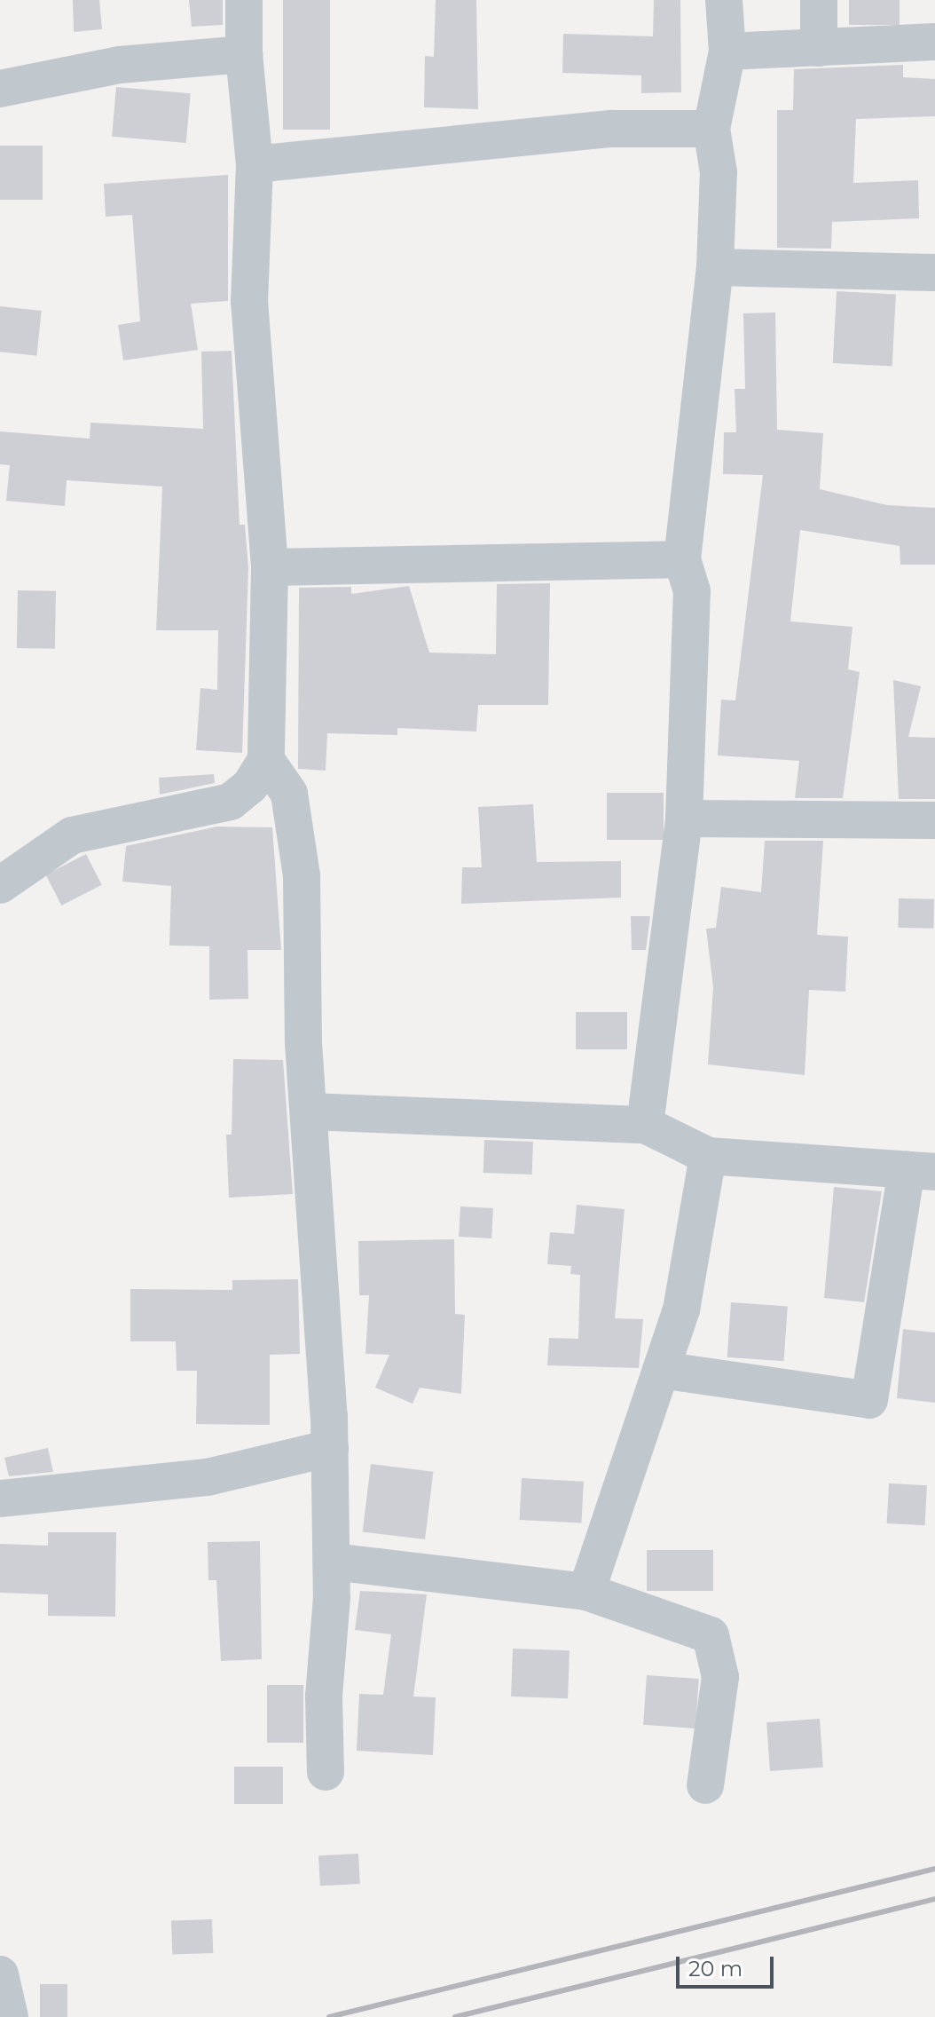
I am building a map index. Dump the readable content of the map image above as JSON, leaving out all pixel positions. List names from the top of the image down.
{
  "scale_bar": "20 m"
}
